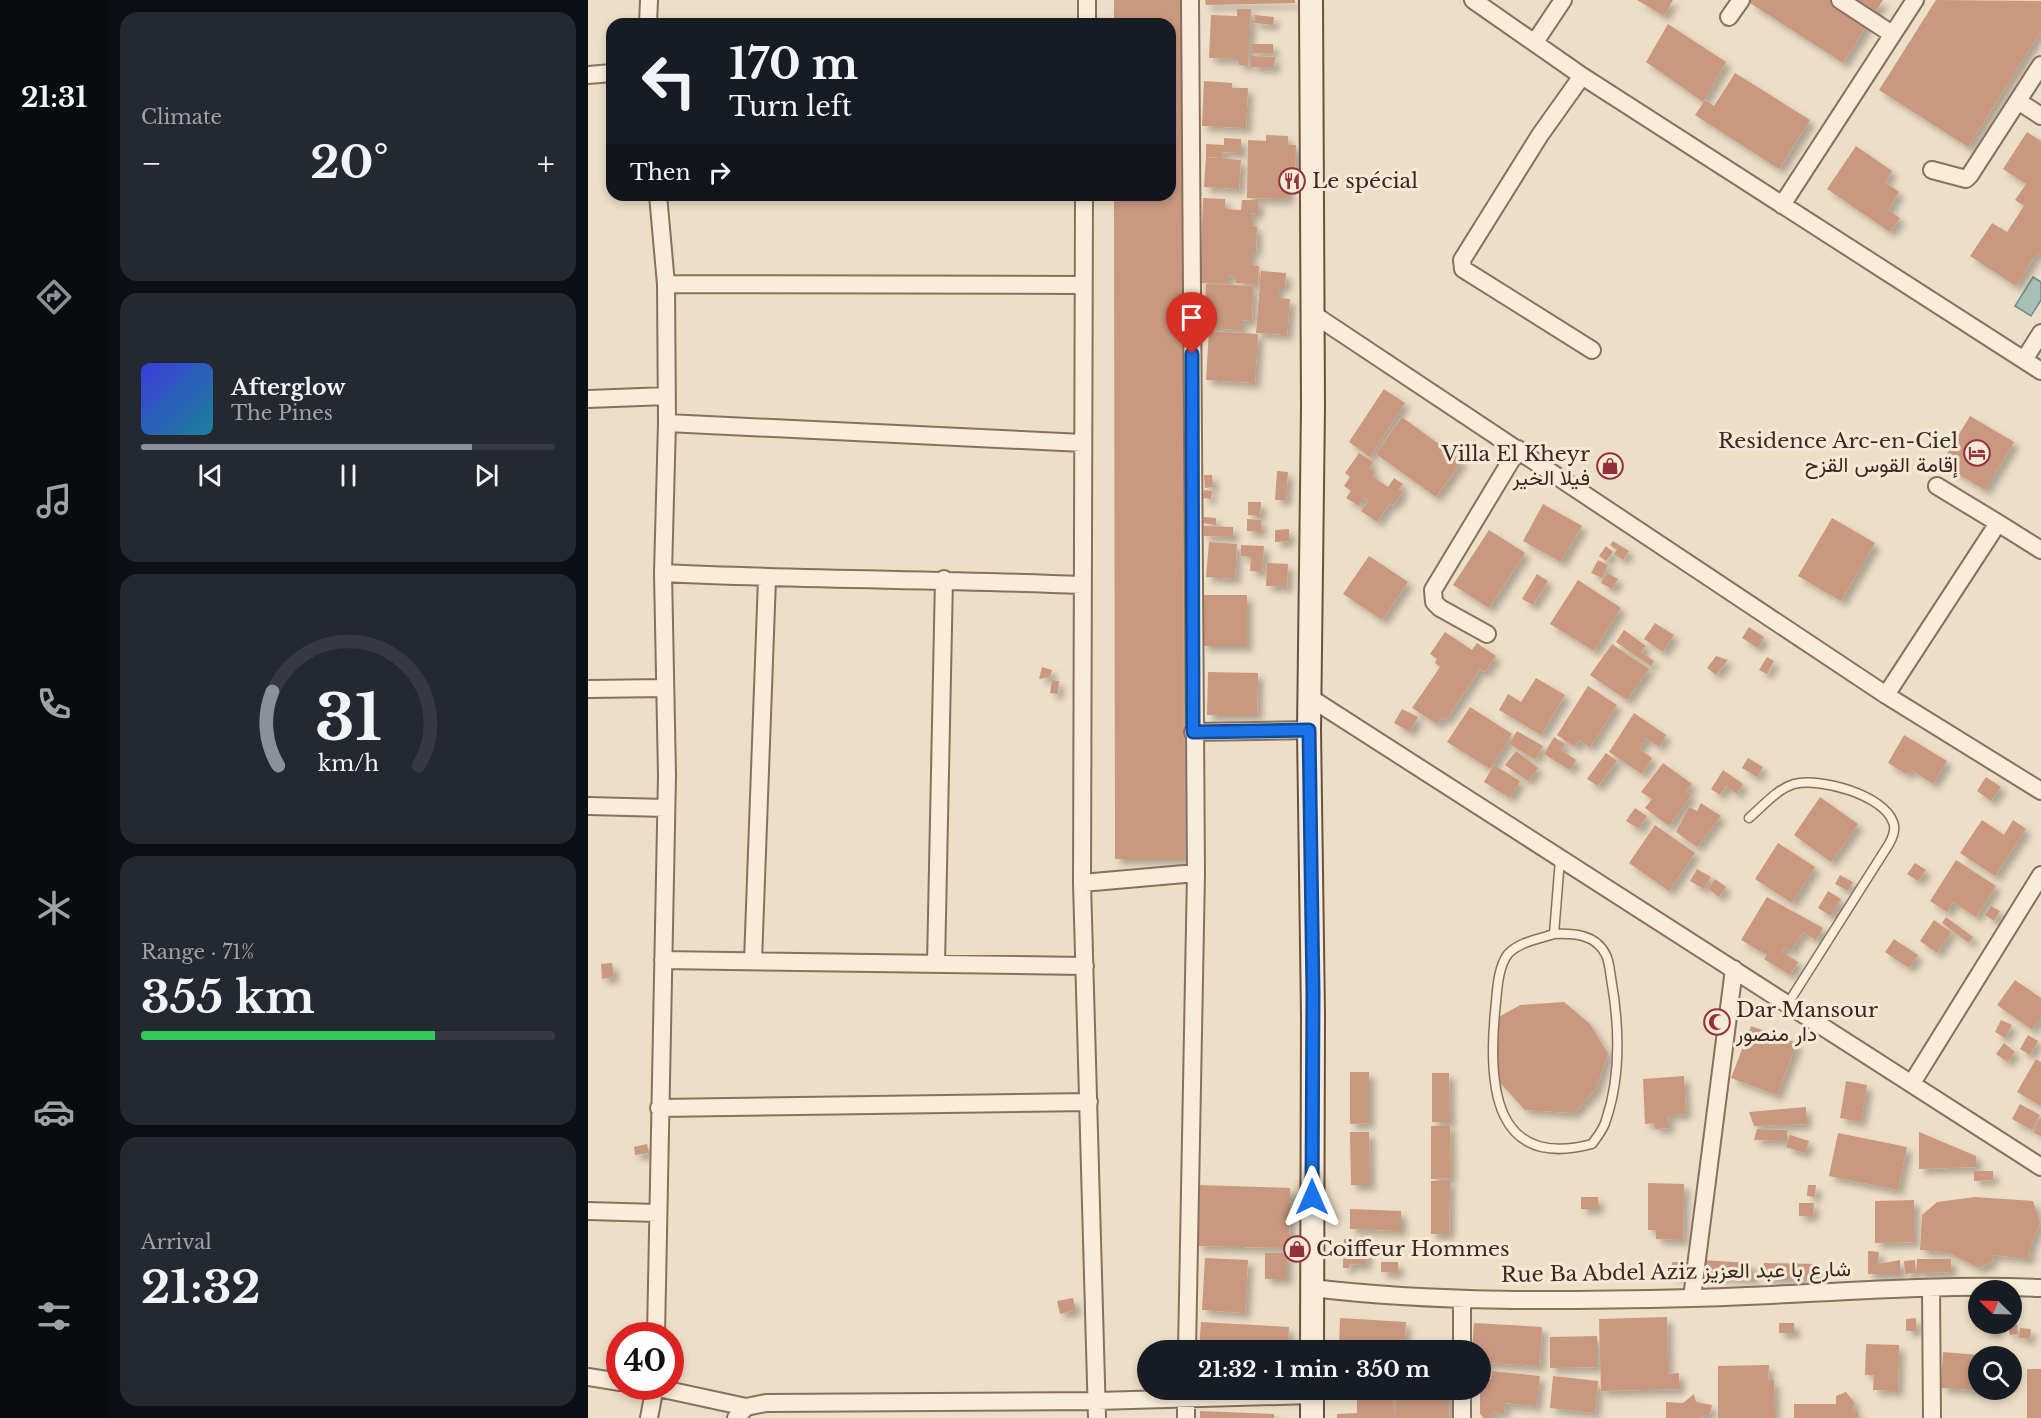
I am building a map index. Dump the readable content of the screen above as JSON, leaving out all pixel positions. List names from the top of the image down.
{
  "streets": {
    "street": ["Rue Ba Abdel Aziz شارع با عبد العزيز"]
  },
  "places": {
    "restaurant": ["Le spécial"],
    "hotel": ["Residence Arc-en-Ciel إقامة القوس القزح"],
    "shop": ["Villa El Kheyr فيلا الخير", "Coiffeur Hommes"],
    "mosque": ["Dar Mansour دار منصور"]
  },
  "north": "top left",
  "page": {
    "tabs": "21:31",
    "tile": [
      "Climate",
      ["Range · 71%", "355 km"],
      ["Arrival", "21:32"]
    ],
    "turn": ["170 m", "Turn left"],
    "heat": ["−", "20°", "+"],
    "then": "Then",
    "song": ["Afterglow", "The Pines"],
    "limit": "40",
    "trip": "21:32 · 1 min · 350 m",
    "gauge": ["31", "km/h"]
  }
}
